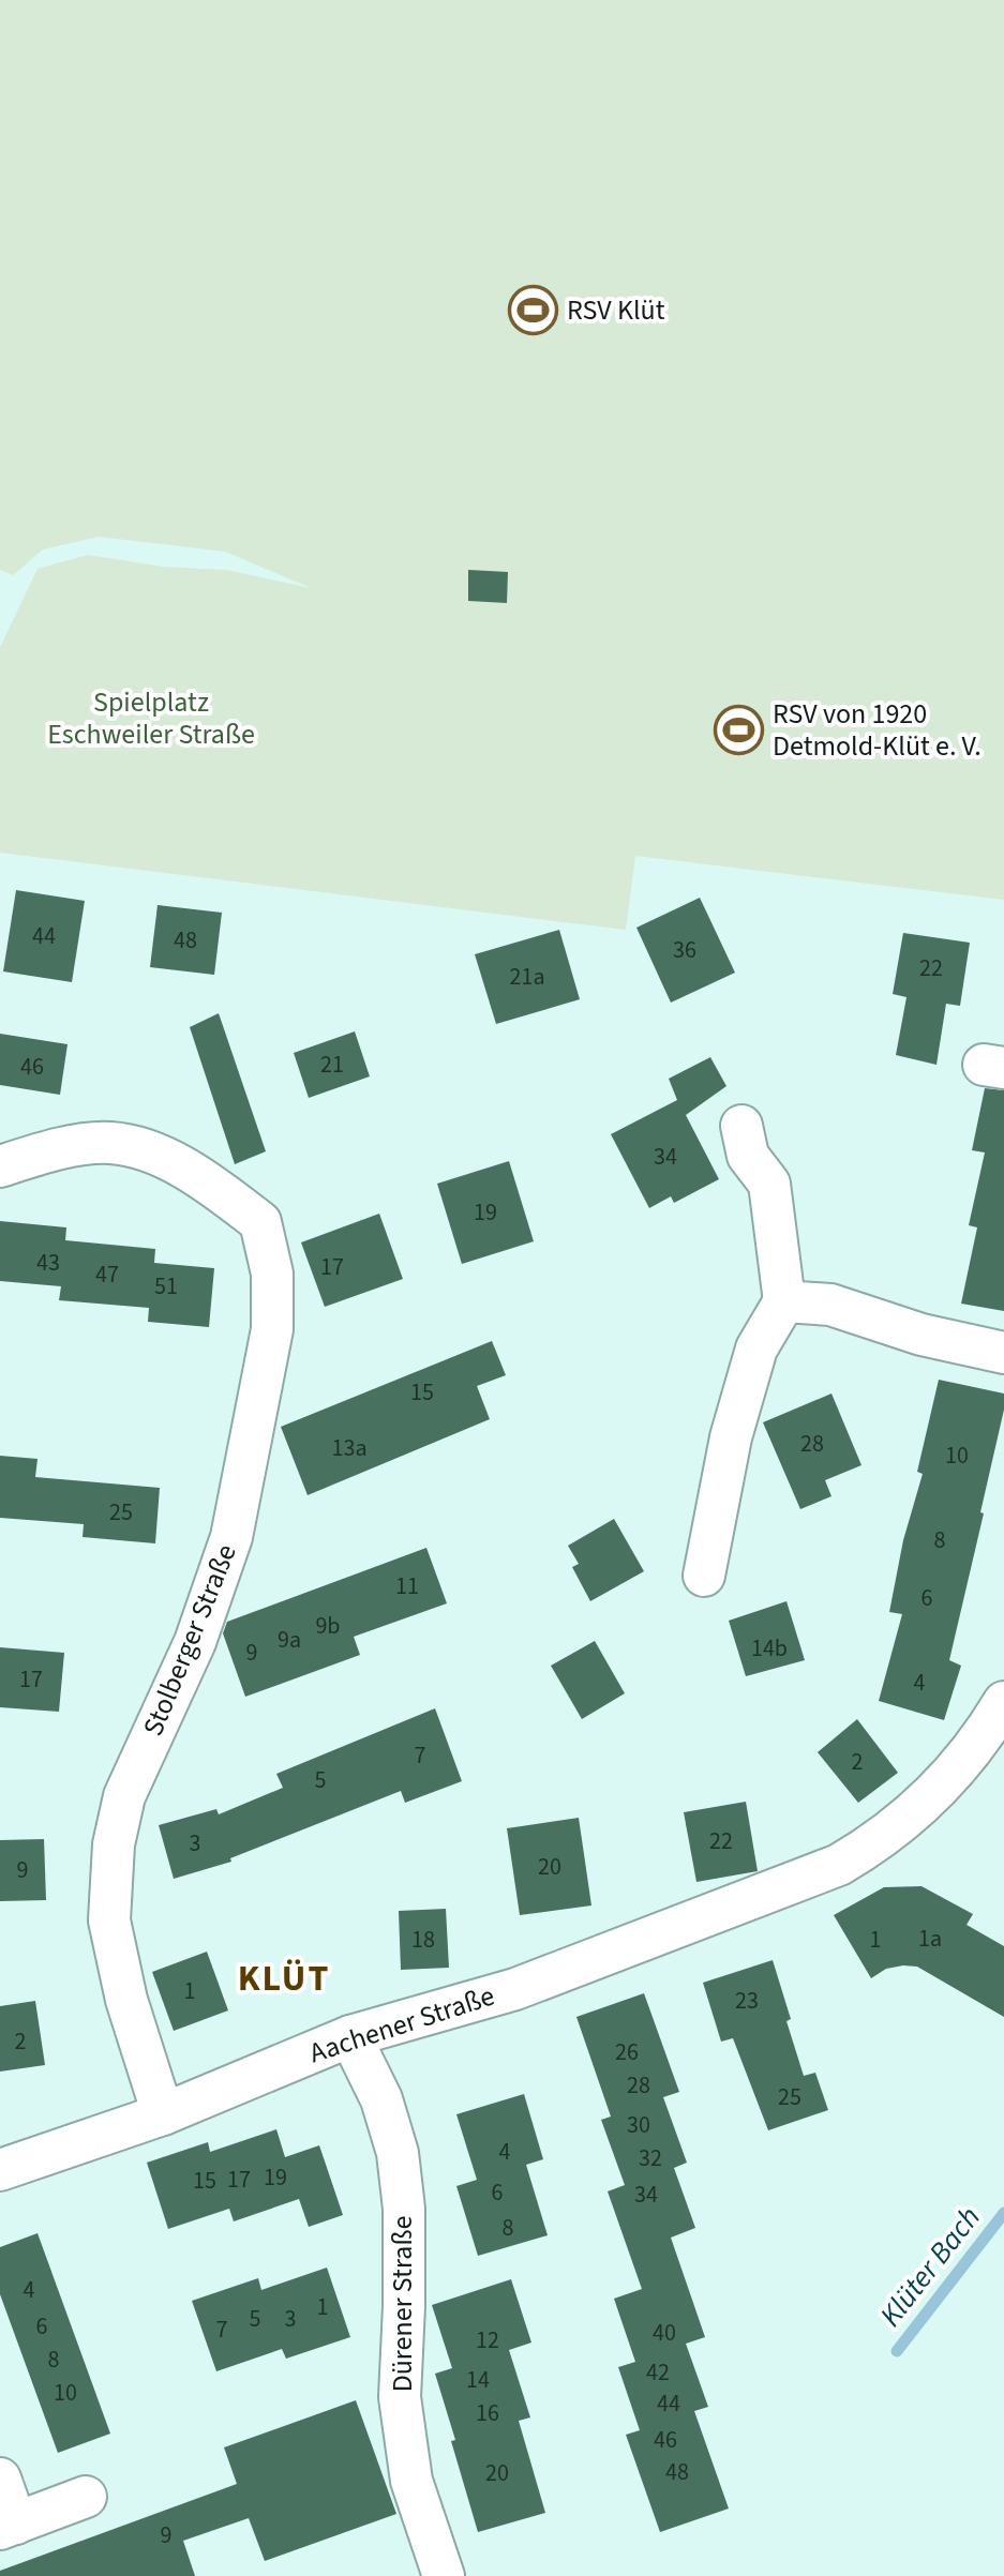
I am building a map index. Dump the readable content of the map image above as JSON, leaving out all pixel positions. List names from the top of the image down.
{
  "streets": {
    "street": ["Stolberger Straße", "Aachener Straße", "Dürener Straße"]
  },
  "crossings": [
    ["Stolberger Straße", "Aachener Straße"],
    ["Aachener Straße", "Dürener Straße"]
  ],
  "districts": ["KLÜT"],
  "water": ["Klüter Bach"],
  "parks": ["Spielplatz Eschweiler Straße"],
  "places": {
    "sports": ["RSV Klüt", "RSV von 1920 Detmold-Klüt e. V."]
  },
  "house_numbers": [
    "44",
    "48",
    "36",
    "22",
    "21a",
    "21",
    "46",
    "34",
    "19",
    "43",
    "17",
    "47",
    "51",
    "15",
    "28",
    "13a",
    "10",
    "25",
    "8",
    "11",
    "6",
    "9b",
    "9a",
    "14b",
    "9",
    "17",
    "4",
    "7",
    "2",
    "5",
    "22",
    "3",
    "20",
    "9",
    "1a",
    "18",
    "1",
    "1",
    "23",
    "2",
    "26",
    "28",
    "25",
    "30",
    "4",
    "32",
    "19",
    "17",
    "15",
    "6",
    "34",
    "8",
    "4",
    "1",
    "5",
    "3",
    "6",
    "7",
    "40",
    "12",
    "8",
    "42",
    "14",
    "10",
    "44",
    "16",
    "46",
    "48",
    "20",
    "9"
  ]
}
